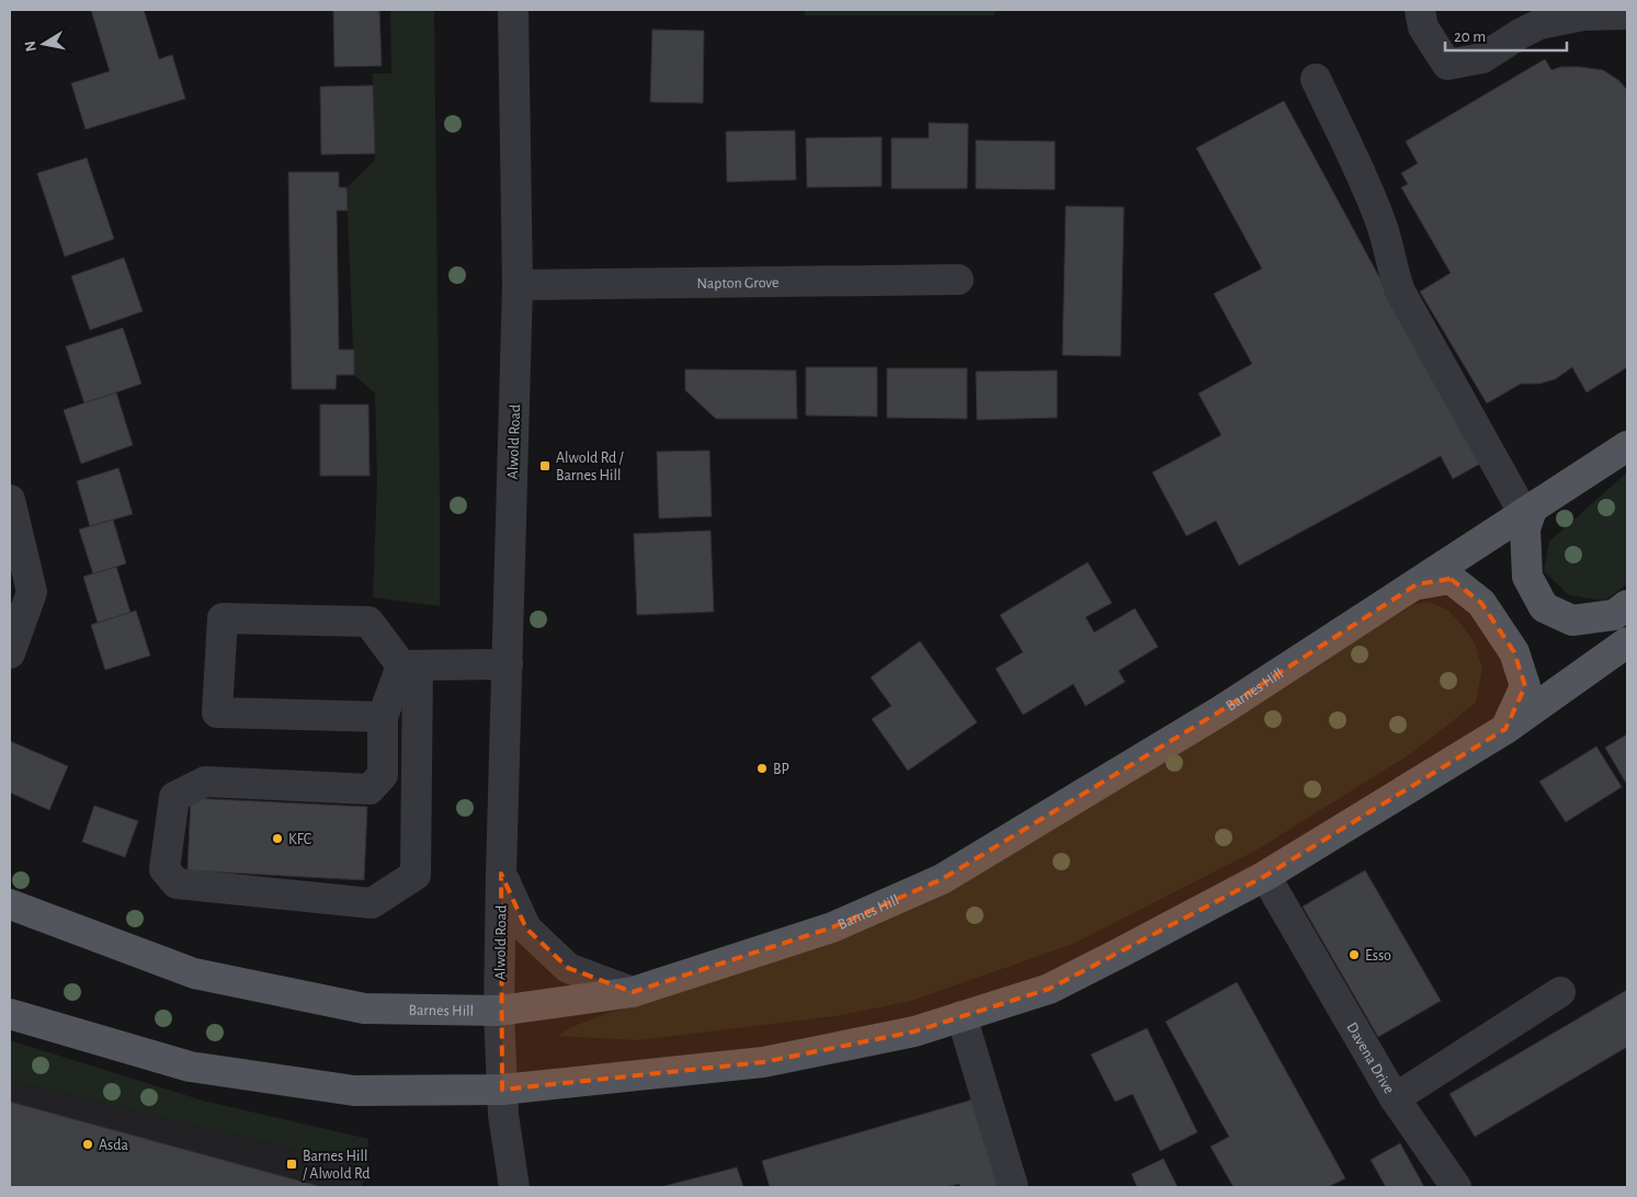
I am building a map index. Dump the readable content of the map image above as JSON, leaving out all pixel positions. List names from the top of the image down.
{
  "streets": {
    "main road": ["Barnes Hill"],
    "street": ["Napton Grove", "Alwold Road", "Davena Drive"]
  },
  "crossings": [
    ["Napton Grove", "Alwold Road"],
    ["Alwold Road", "Barnes Hill"]
  ],
  "places": {
    "transit": ["Alwold Rd / Barnes Hill", "Barnes Hill / Alwold Rd"],
    "other": [
      "BP",
      "KFC",
      "Esso",
      "Asda"
    ]
  },
  "scale_bar": "20 m",
  "north": "left"
}
